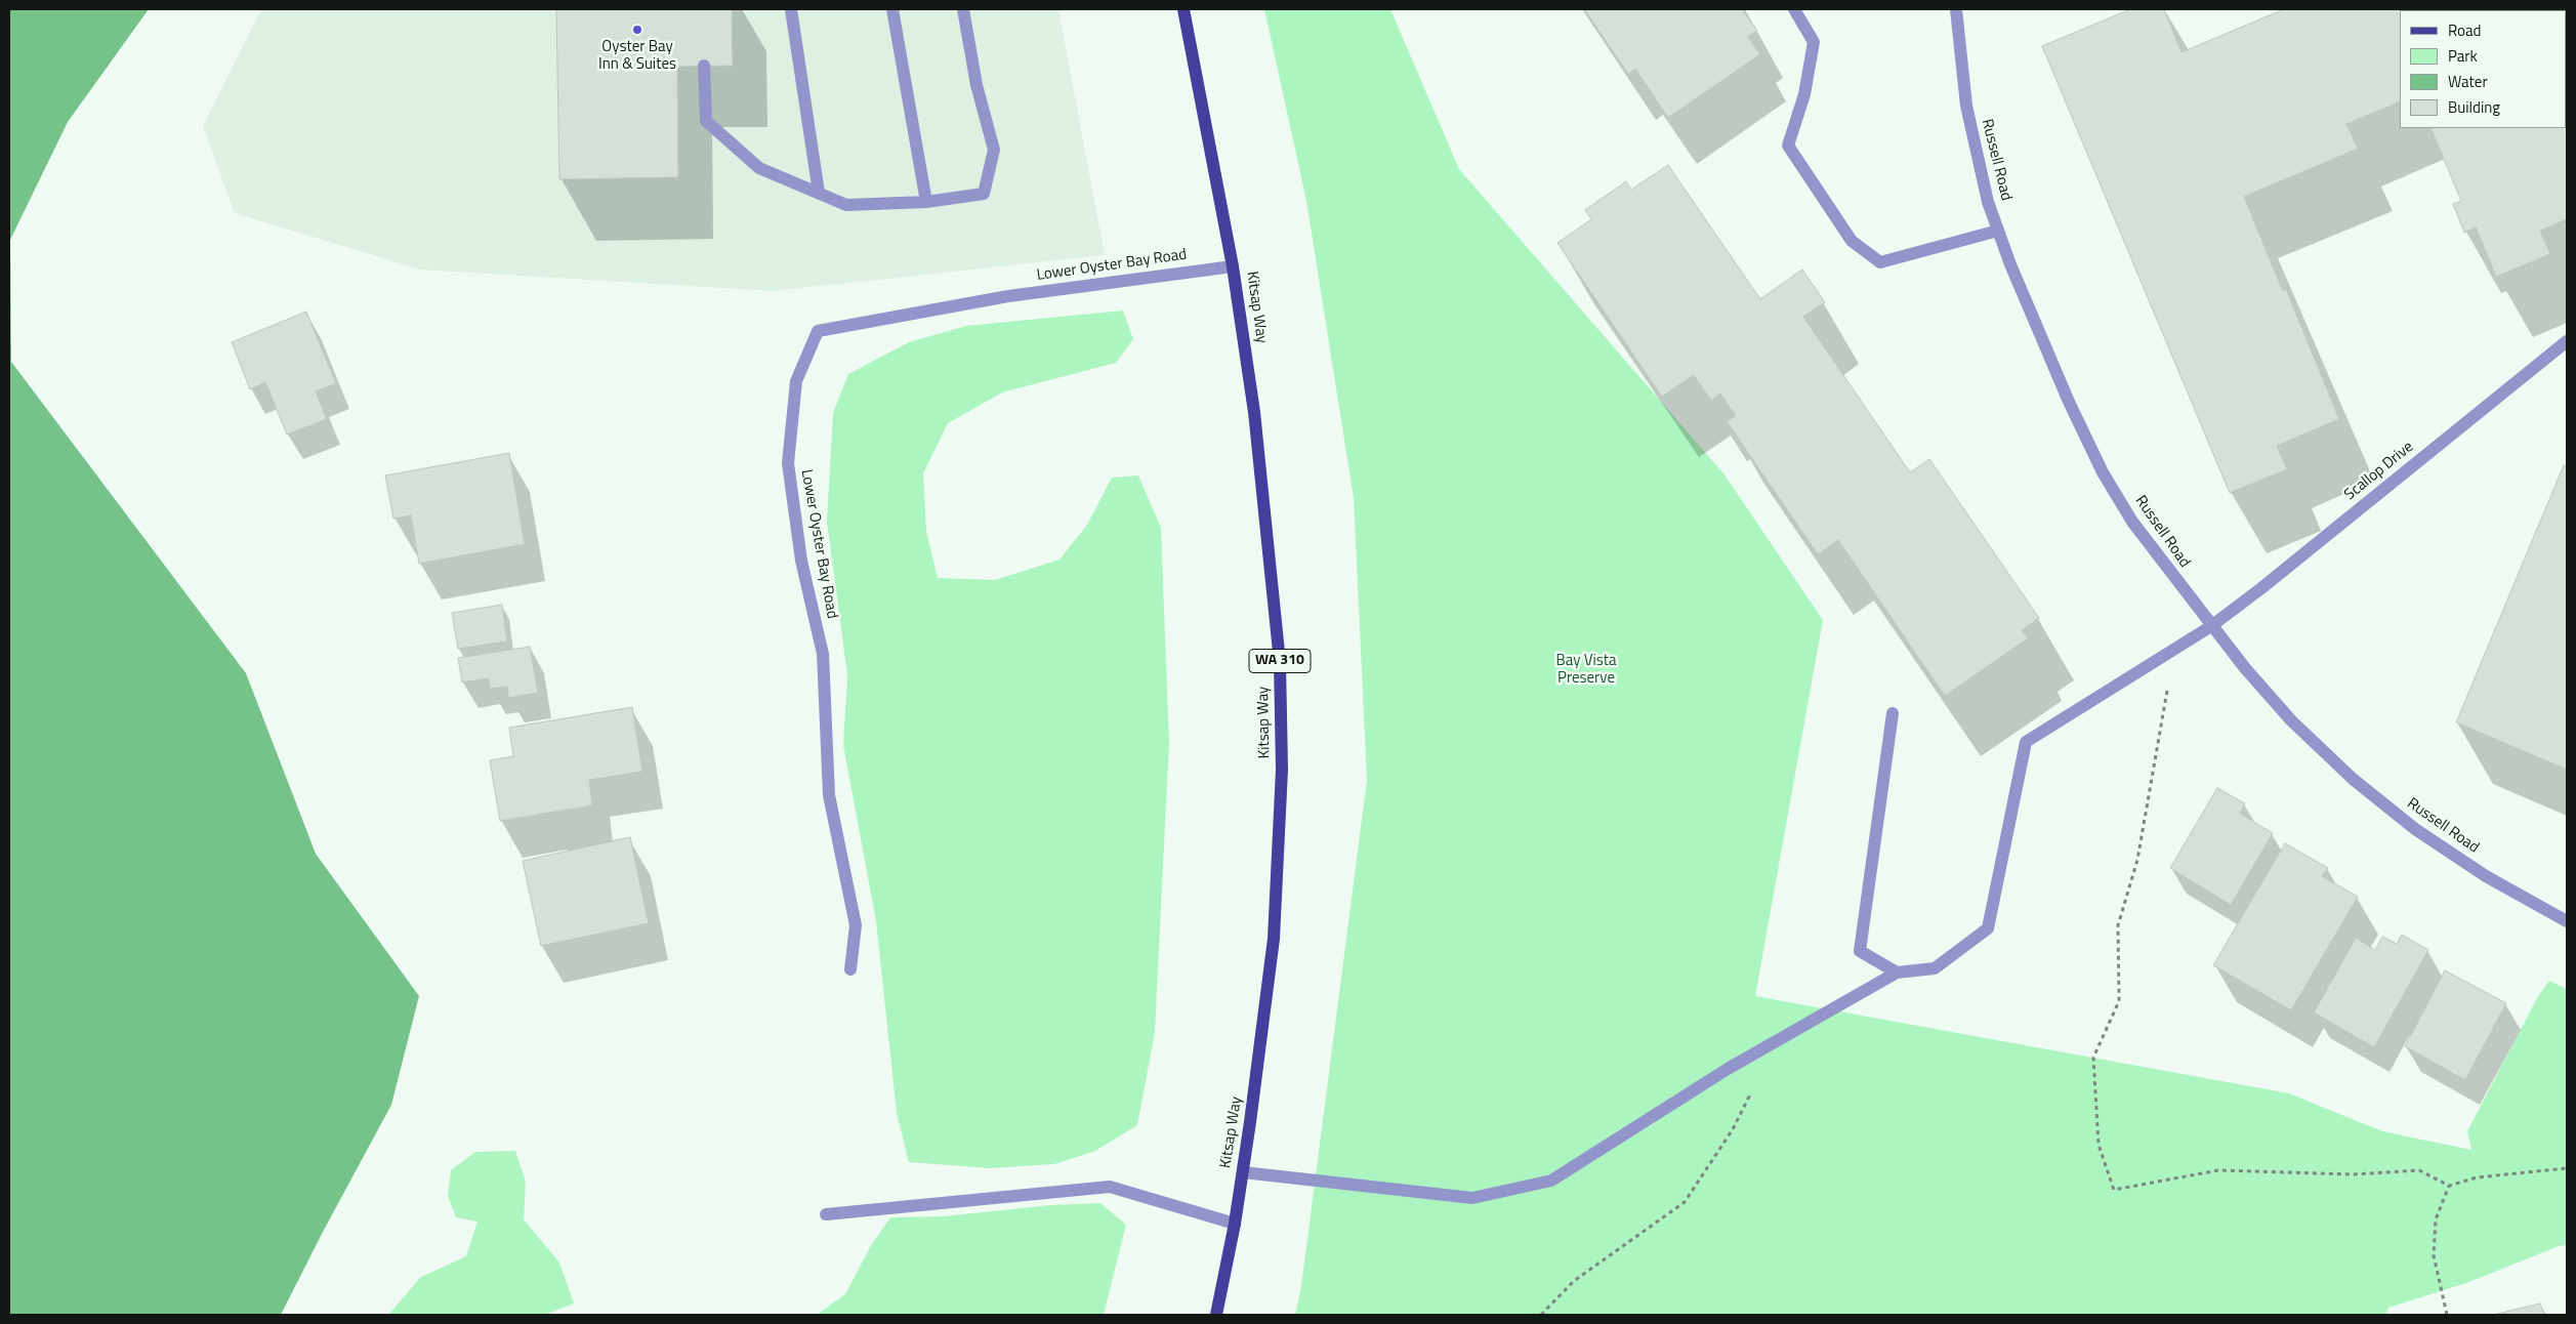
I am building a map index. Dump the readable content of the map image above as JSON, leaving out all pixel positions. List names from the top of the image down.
{
  "streets": {
    "main road": ["Kitsap Way", "WA 310"],
    "street": ["Russell Road", "Lower Oyster Bay Road", "Scallop Drive"]
  },
  "crossings": [
    ["Russell Road", "Scallop Drive"],
    ["Lower Oyster Bay Road", "Kitsap Way"]
  ],
  "parks": ["Bay Vista Preserve"],
  "places": ["Oyster Bay Inn & Suites"],
  "legend": [
    "Road",
    "Park",
    "Water",
    "Building"
  ]
}
